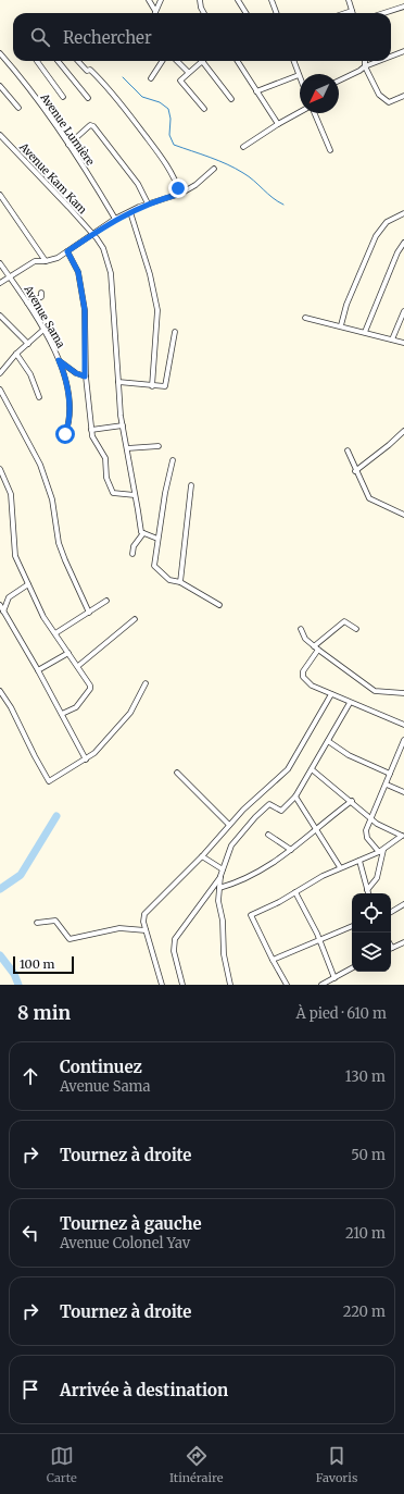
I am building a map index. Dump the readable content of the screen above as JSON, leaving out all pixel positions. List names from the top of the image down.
{
  "streets": {
    "street": ["Avenue Lumière", "Avenue Kam Kam", "Avenue Sama"]
  },
  "scale_bar": "100 m",
  "north": "bottom left",
  "page": {
    "search": "Rechercher",
    "scale": "100 m",
    "heading": ["8 min", "À pied · 610 m"],
    "list": [
      ["Continuez", "Avenue Sama", "130 m"],
      ["Tournez à droite", "50 m"],
      ["Tournez à gauche", "Avenue Colonel Yav", "210 m"],
      ["Tournez à droite", "220 m"],
      "Arrivée à destination"
    ],
    "nav": ["Carte", "Itinéraire", "Favoris"]
  }
}
